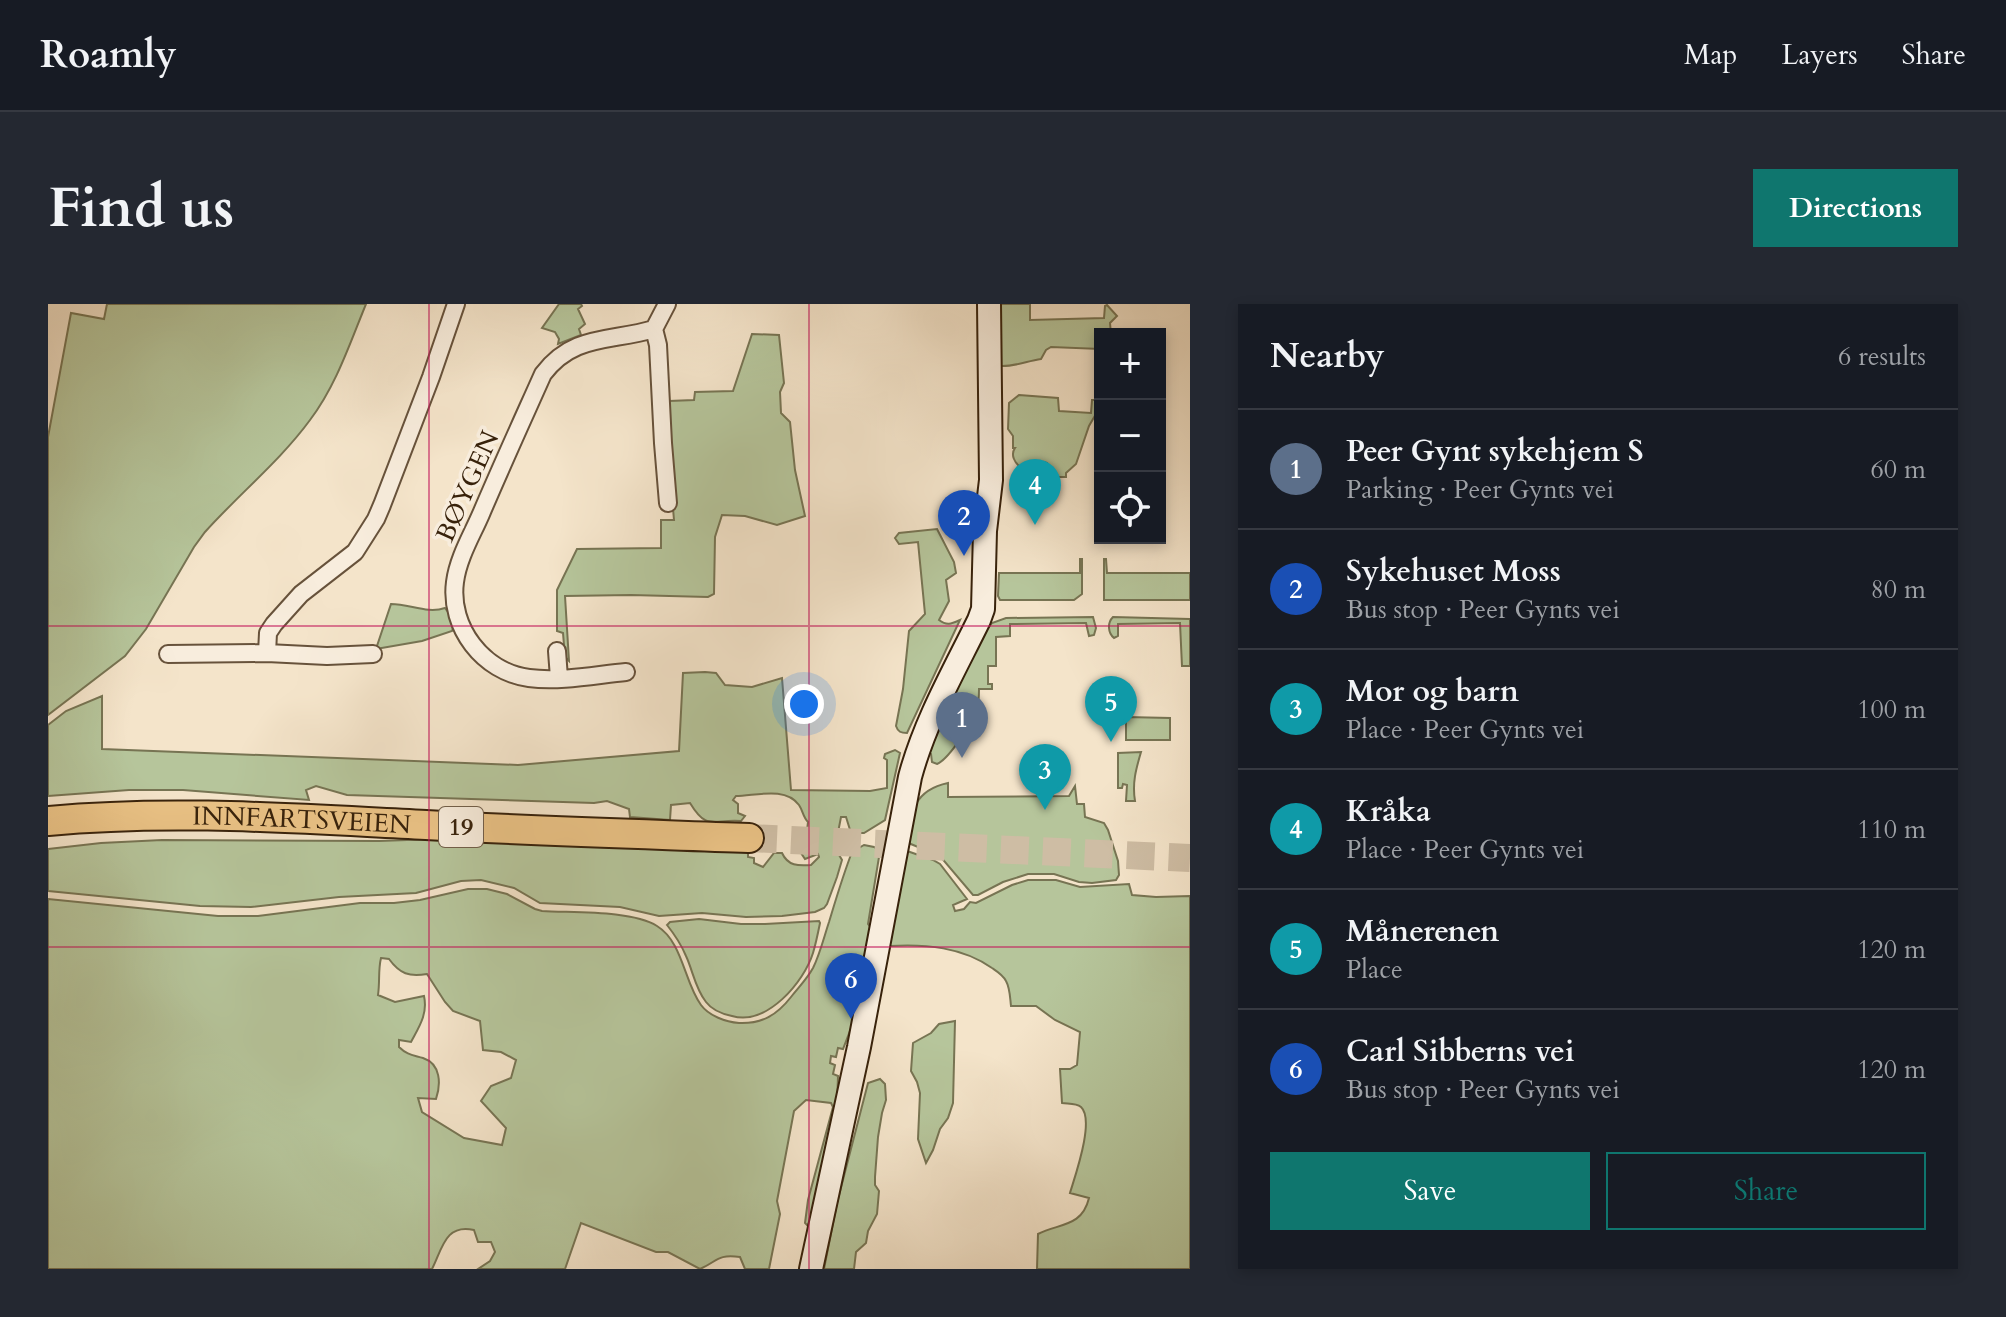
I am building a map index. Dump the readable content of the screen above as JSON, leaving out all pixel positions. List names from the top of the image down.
{
  "streets": {
    "highway": ["INNFARTSVEIEN", "19"],
    "street": ["BØYGEN"]
  },
  "page": {
    "header": "Roamly",
    "nav": ["Map", "Layers", "Share"],
    "buttons": [
      "Directions",
      ["Save", "Share"]
    ],
    "title": "Find us",
    "heading": ["Nearby", "6 results"],
    "map_buttons": ["+", "−"],
    "list": [
      {
        "mark": "1",
        "name": "Peer Gynt sykehjem S",
        "note": "Parking · Peer Gynts vei",
        "value": "60 m"
      },
      {
        "mark": "2",
        "name": "Sykehuset Moss",
        "note": "Bus stop · Peer Gynts vei",
        "value": "80 m"
      },
      {
        "mark": "3",
        "name": "Mor og barn",
        "note": "Place · Peer Gynts vei",
        "value": "100 m"
      },
      {
        "mark": "4",
        "name": "Kråka",
        "note": "Place · Peer Gynts vei",
        "value": "110 m"
      },
      {
        "mark": "5",
        "name": "Månerenen",
        "note": "Place",
        "value": "120 m"
      },
      {
        "mark": "6",
        "name": "Carl Sibberns vei",
        "note": "Bus stop · Peer Gynts vei",
        "value": "120 m"
      }
    ],
    "pins": [
      "4",
      "2",
      "5",
      "1",
      "3",
      "6"
    ]
  }
}
